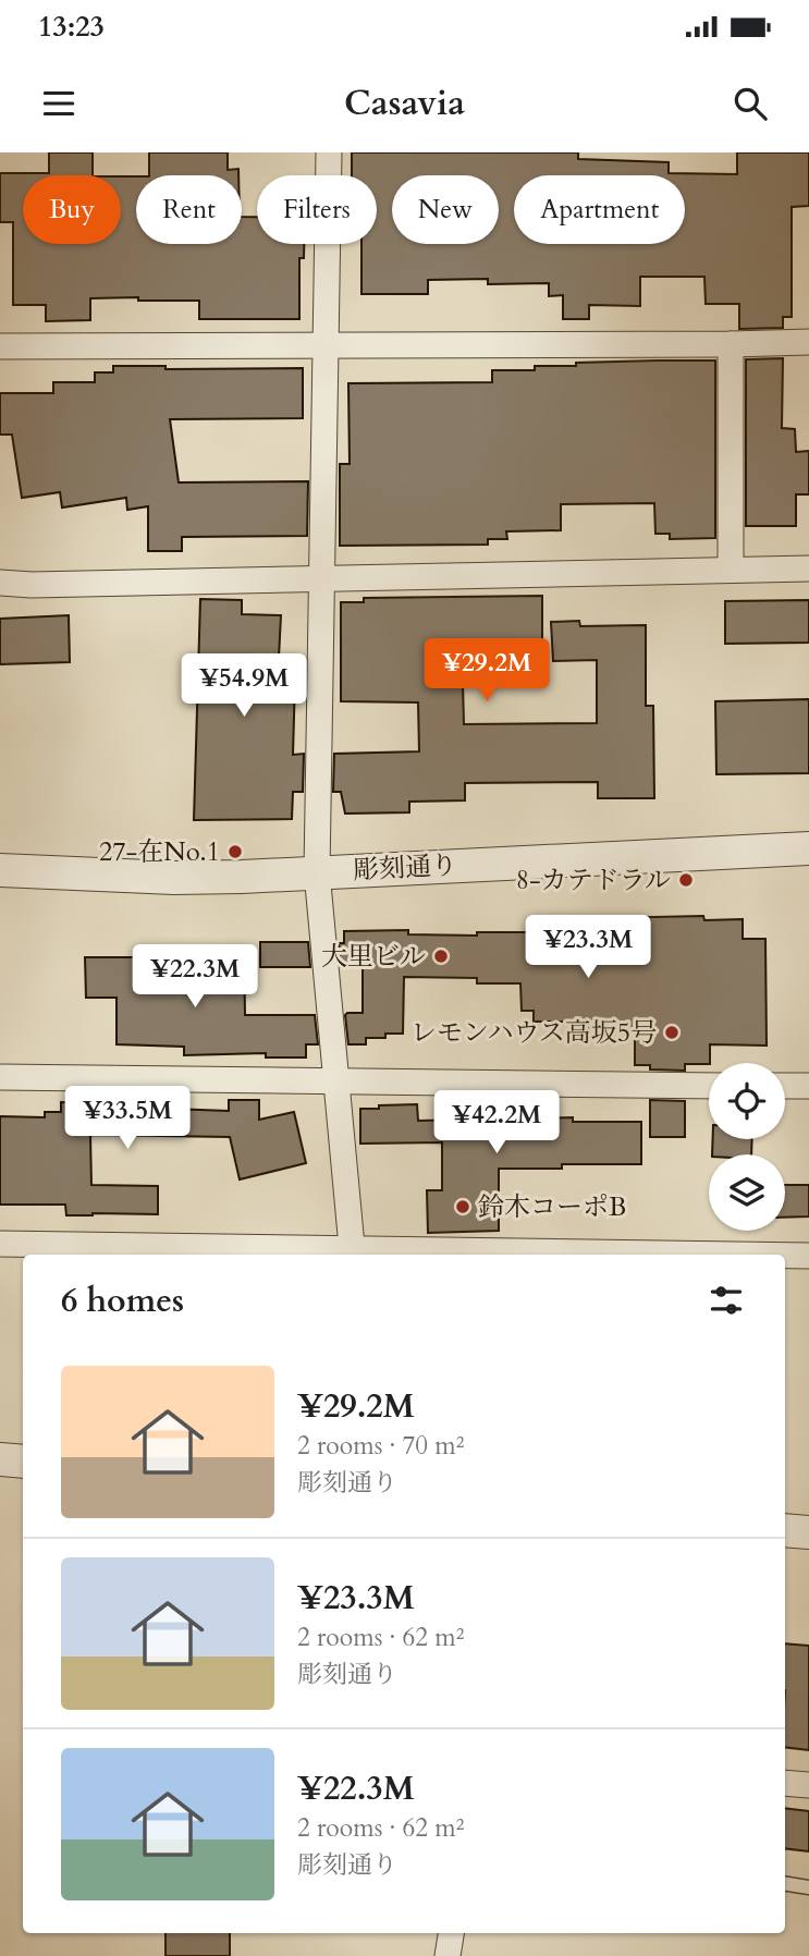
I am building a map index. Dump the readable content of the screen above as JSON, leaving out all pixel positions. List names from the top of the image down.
{
  "streets": {
    "street": ["彫刻通り"]
  },
  "places": [
    "27-在No.1",
    "8-カテドラル",
    "大里ビル",
    "レモンハウス高坂5号",
    "鈴木コーポB"
  ],
  "page": {
    "status": "13:23",
    "header": "Casavia",
    "chip": [
      "Buy",
      "Rent",
      "Filters",
      "New",
      "Apartment"
    ],
    "price": [
      "¥29.2M",
      "¥54.9M",
      "¥23.3M",
      "¥22.3M",
      "¥33.5M",
      "¥42.2M"
    ],
    "heading": "6 homes",
    "list": [
      {
        "name": "¥29.2M",
        "note": "2 rooms · 70 m² · 彫刻通り"
      },
      {
        "name": "¥23.3M",
        "note": "2 rooms · 62 m² · 彫刻通り"
      },
      {
        "name": "¥22.3M",
        "note": "2 rooms · 62 m² · 彫刻通り"
      }
    ]
  }
}
